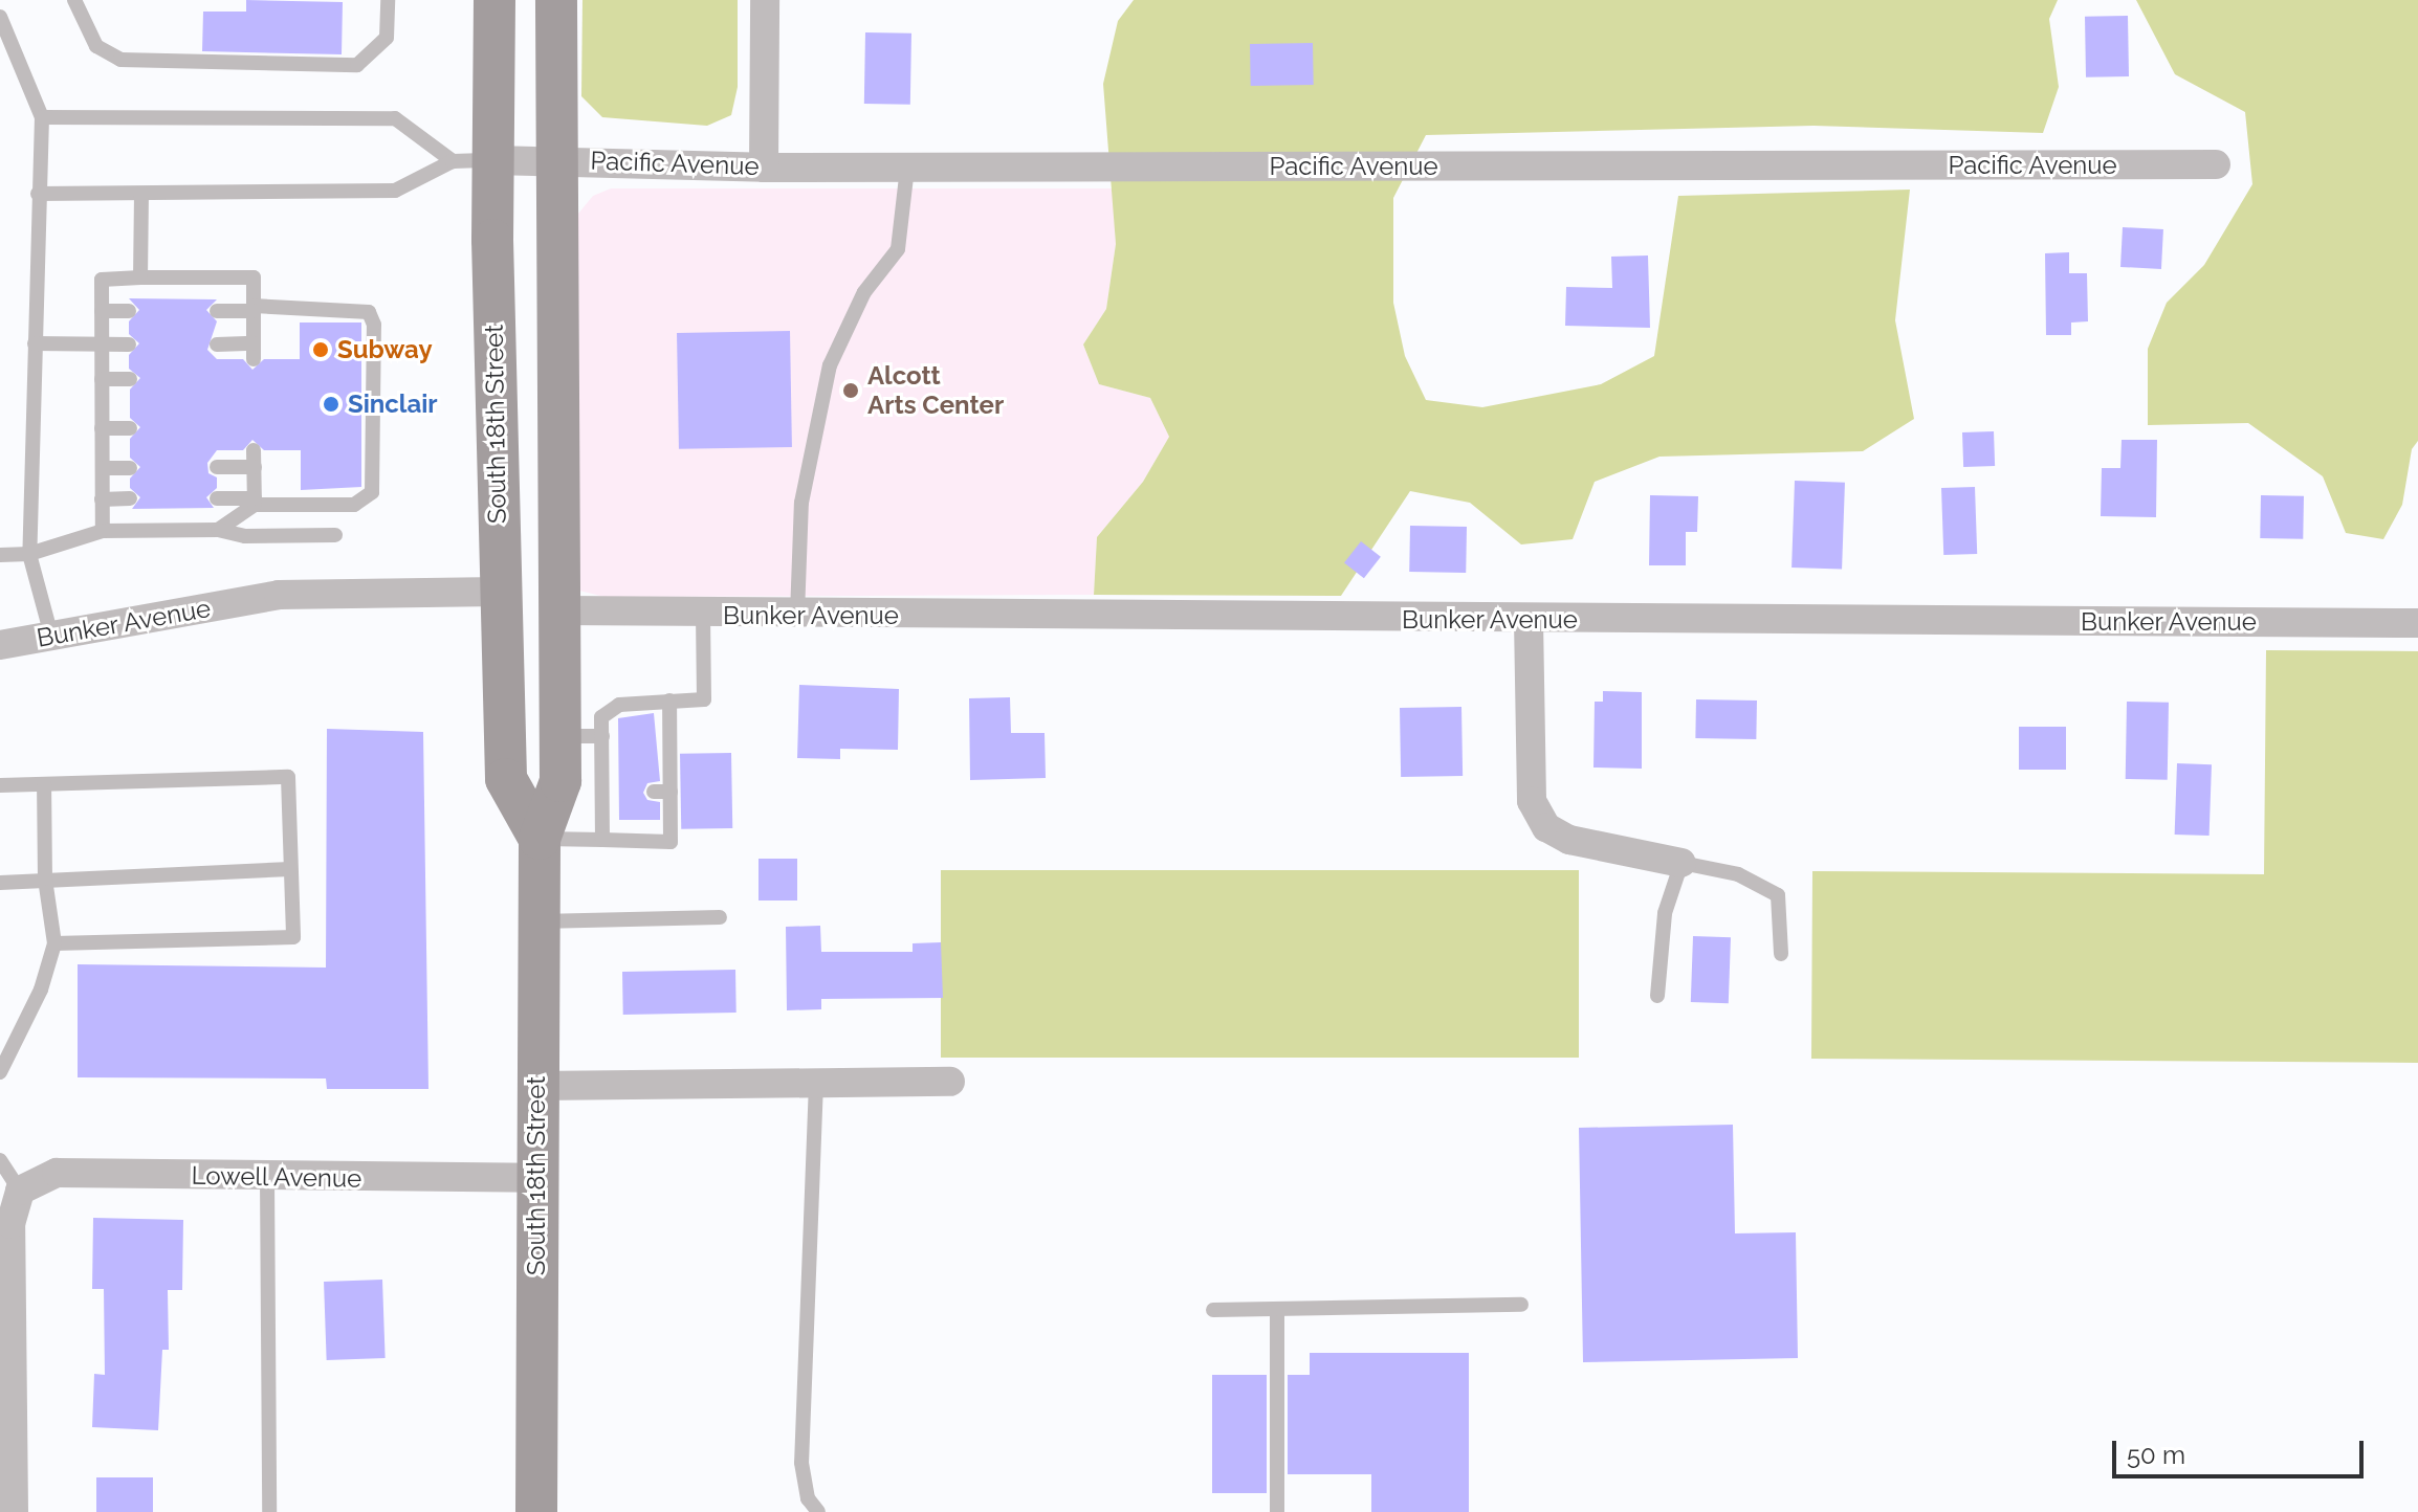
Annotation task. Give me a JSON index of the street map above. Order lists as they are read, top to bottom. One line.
{"streets":{"main road":["South 18th Street"],"street":["Pacific Avenue","Bunker Avenue","Lowell Avenue"]},"crossings":[["Pacific Avenue","South 18th Street"],["South 18th Street","Bunker Avenue"],["South 18th Street","Lowell Avenue"]],"places":["Subway","Alcott Arts Center","Sinclair"],"scale_bar":"50 m"}
